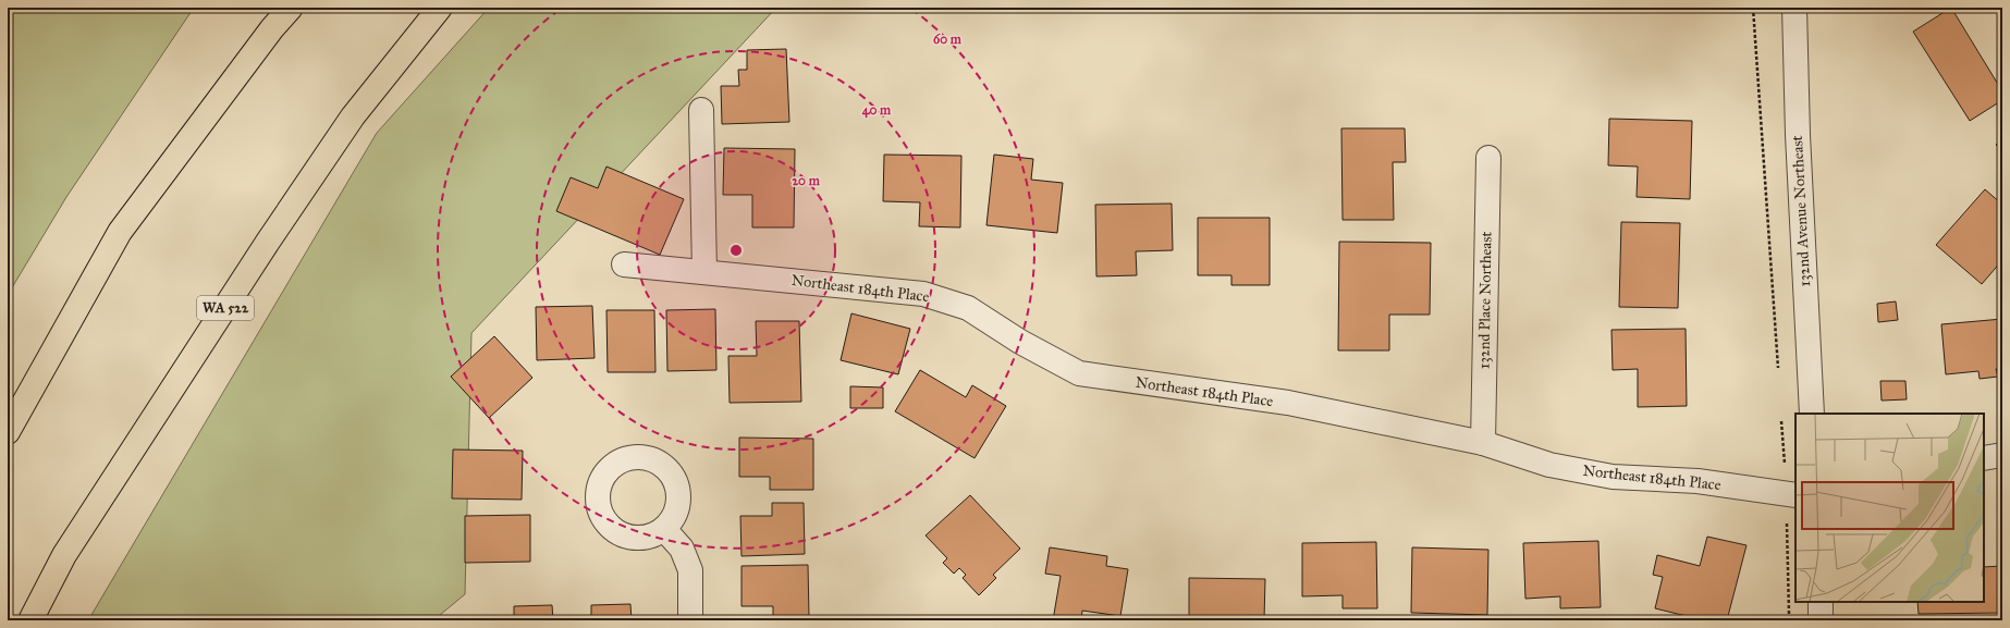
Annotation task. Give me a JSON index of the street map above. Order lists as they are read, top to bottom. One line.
{"streets":{"highway":["WA 522"],"street":["132nd Avenue Northeast","Northeast 184th Place","132nd Place Northeast"]},"crossings":[["Northeast 184th Place","132nd Place Northeast"]],"rings":["60 m","40 m","20 m"]}
